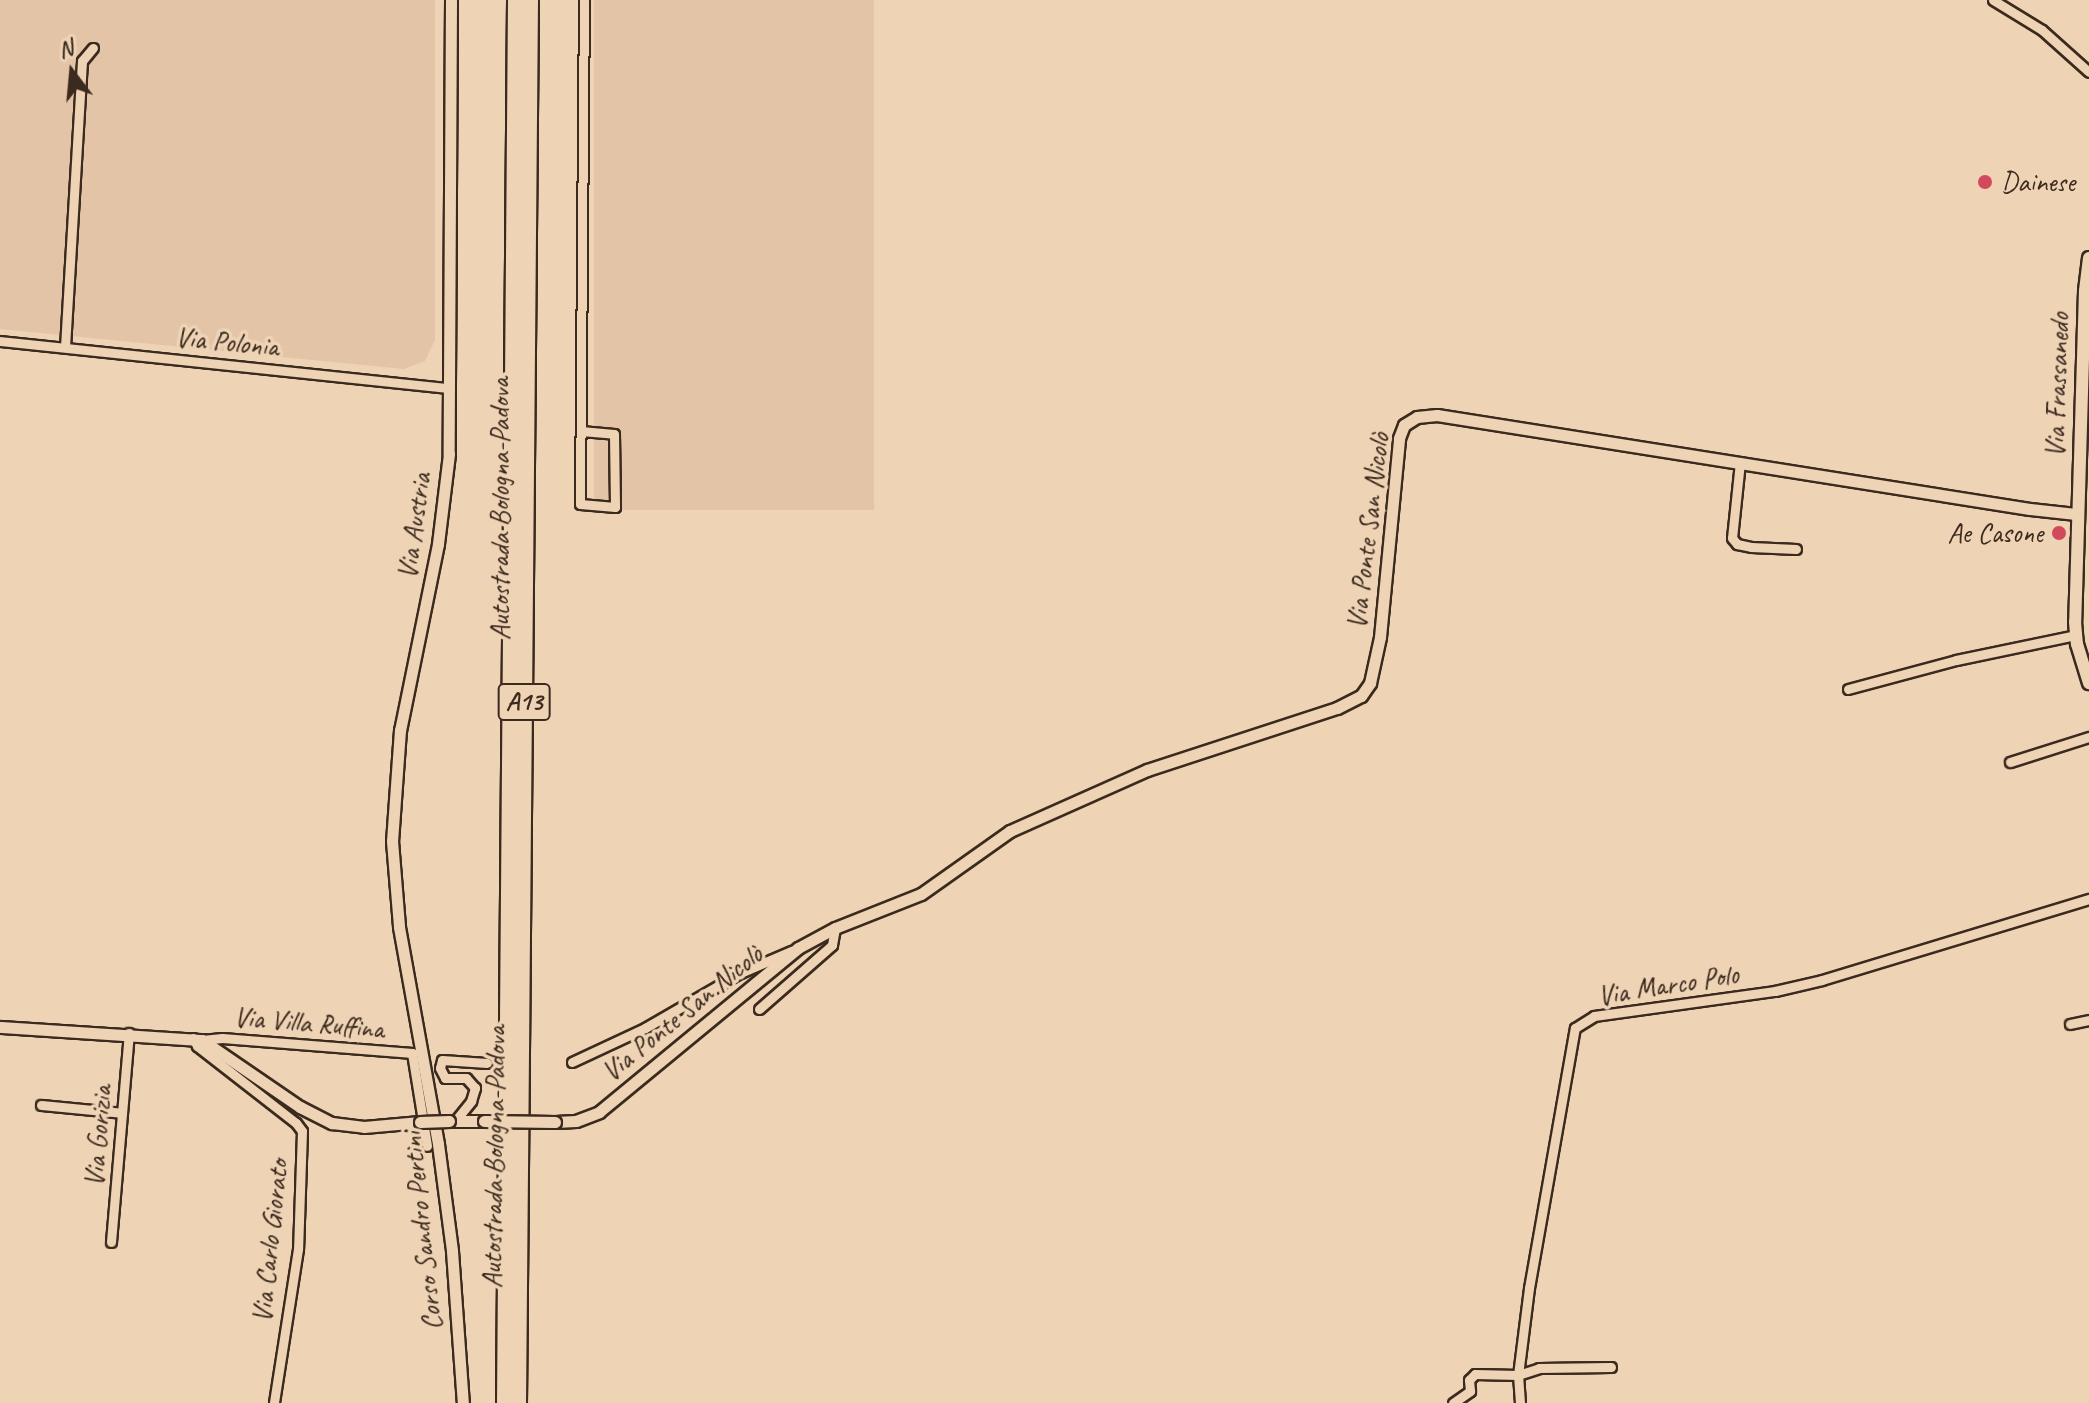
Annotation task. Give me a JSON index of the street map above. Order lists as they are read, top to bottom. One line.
{"streets":{"highway":["Autostrada Bologna-Padova","A13"],"main road":["Via Frassanedo"],"street":["Via Polonia","Via Austria","Via Ponte San Nicolò","Via Marco Polo","Via Villa Ruffina","Via Gorizia","Corso Sandro Pertini","Via Carlo Giorato"]},"crossings":[["Via Polonia","Via Austria"],["Via Frassanedo","Via Ponte San Nicolò"],["Via Austria","Via Villa Ruffina"],["Via Austria","Corso Sandro Pertini"],["Via Villa Ruffina","Corso Sandro Pertini"],["Via Villa Ruffina","Via Carlo Giorato"]],"places":["Dainese","Ae Casone"],"north":"top"}
